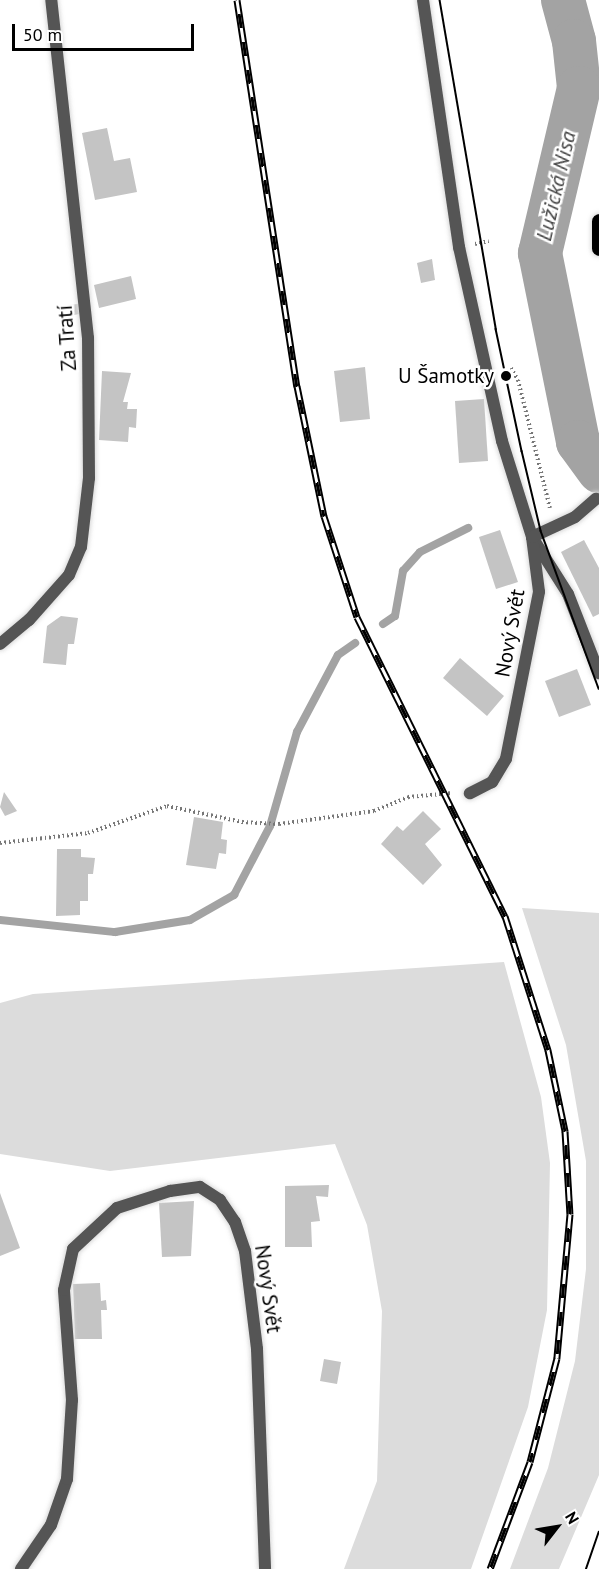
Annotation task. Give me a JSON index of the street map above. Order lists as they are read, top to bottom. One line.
{"streets":{"street":["Za Tratí","Nový Svět"]},"water":["Lužická Nisa"],"places":["U Šamotky"],"scale_bar":"50 m","north":"top right"}
